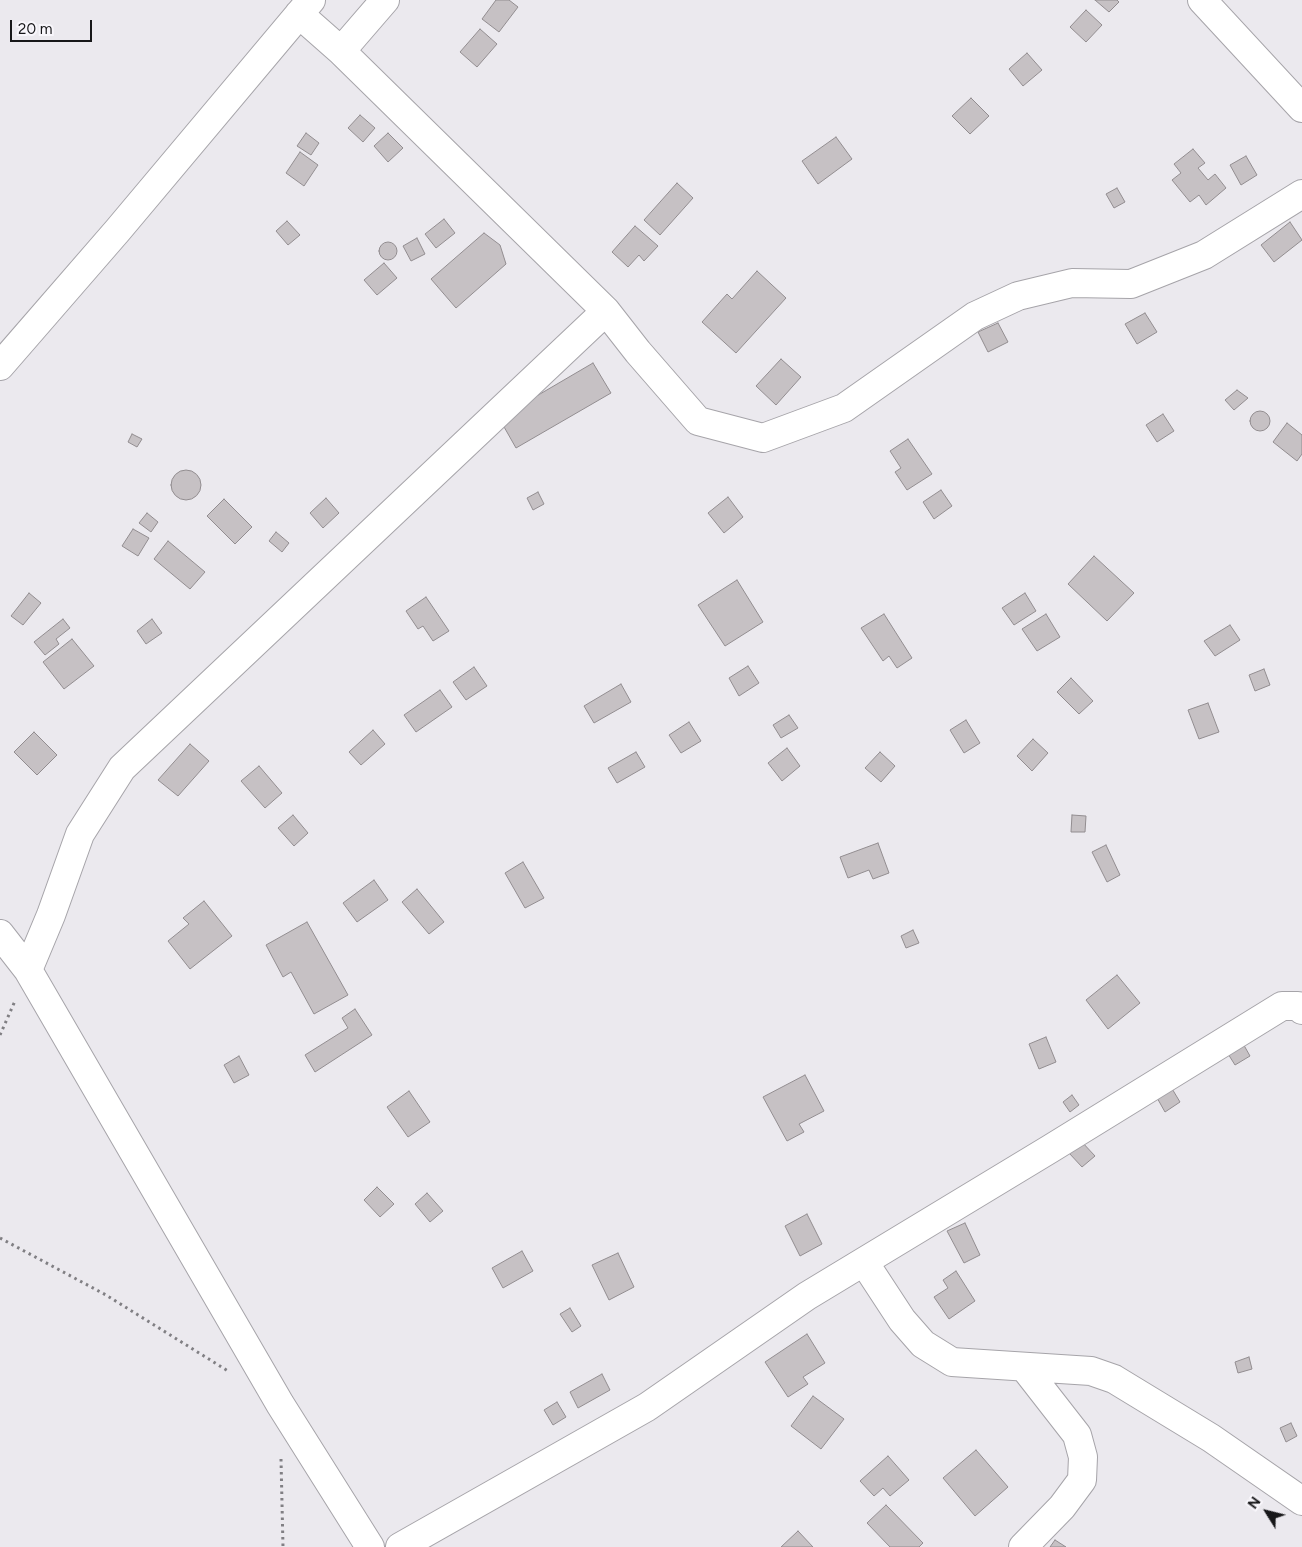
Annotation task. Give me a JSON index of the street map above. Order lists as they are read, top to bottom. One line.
{"scale_bar":"20 m","north":"top left"}
